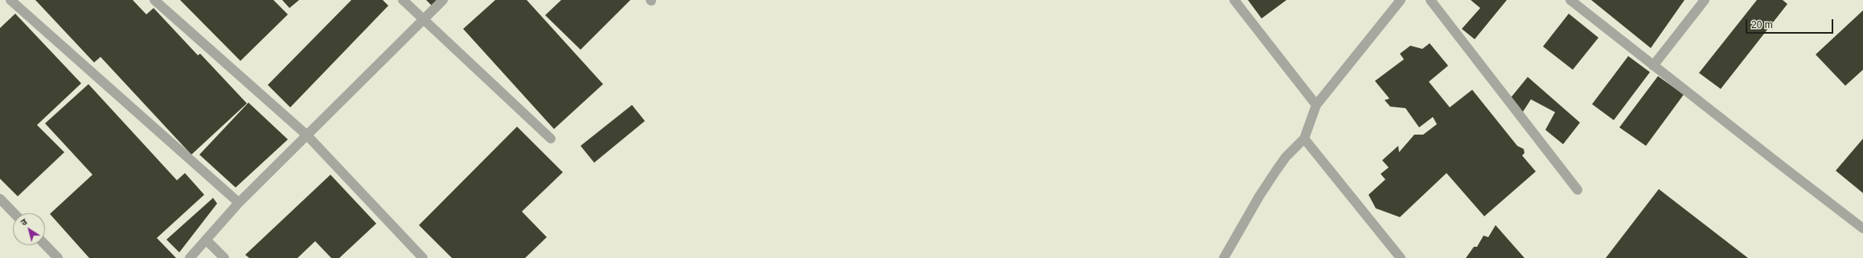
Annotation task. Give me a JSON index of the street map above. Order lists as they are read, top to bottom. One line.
{"scale_bar":"20 m","north":"top left"}
